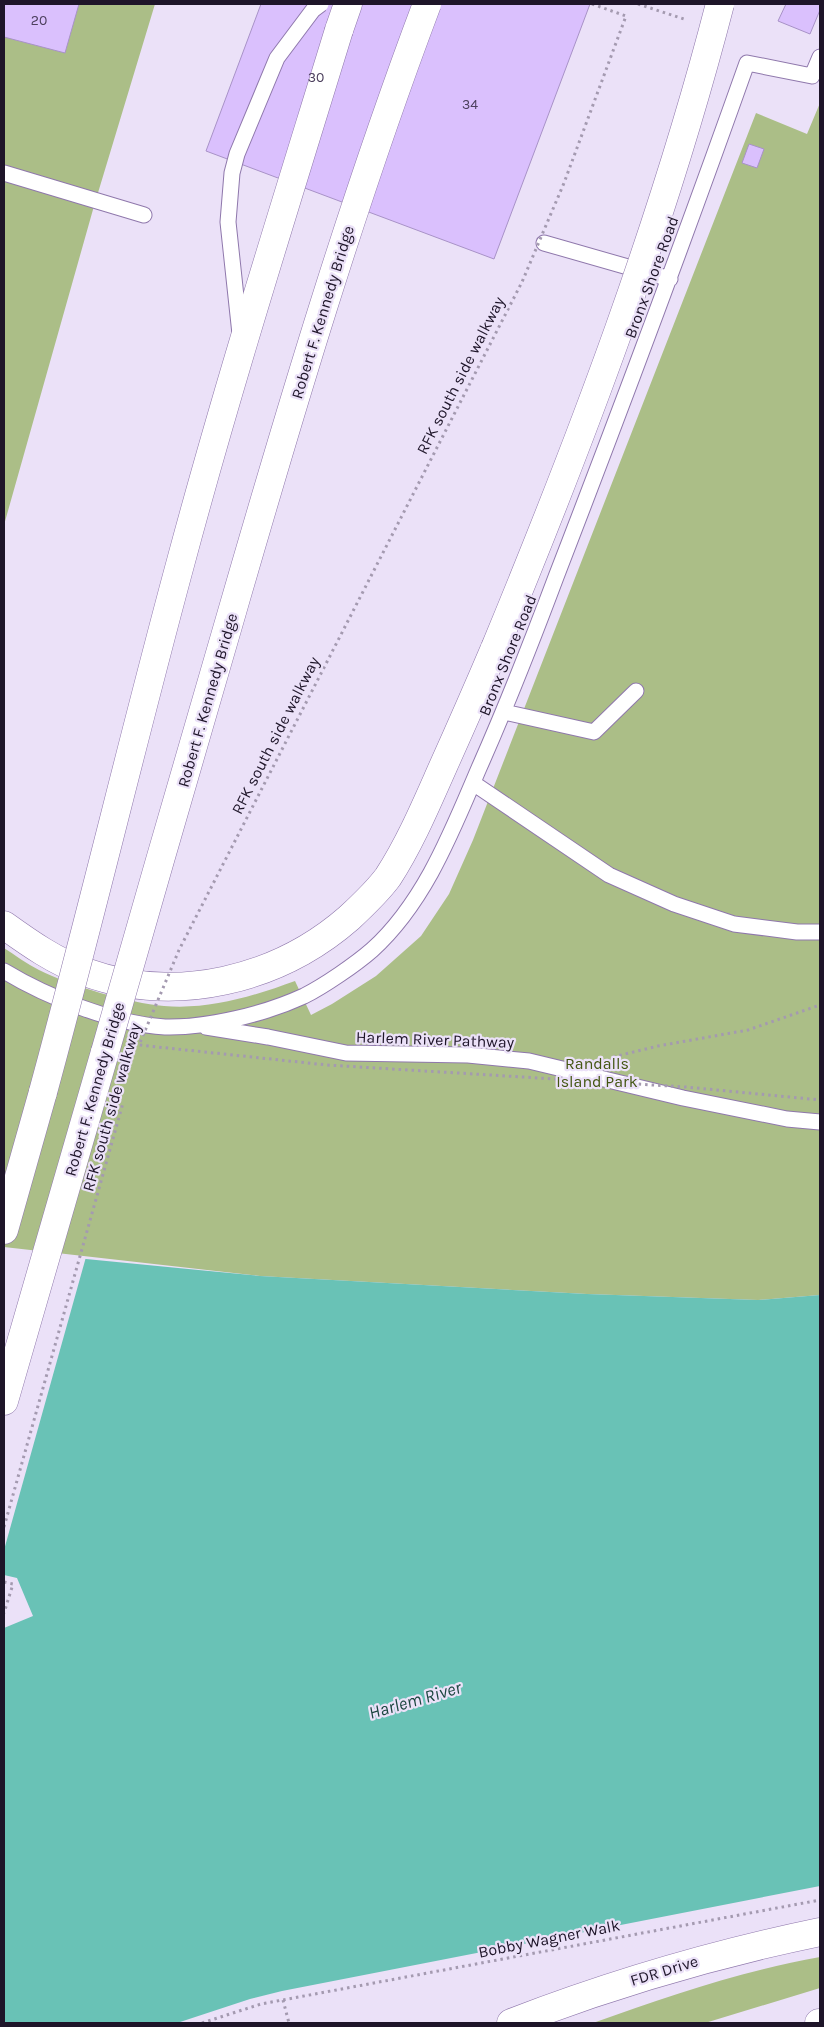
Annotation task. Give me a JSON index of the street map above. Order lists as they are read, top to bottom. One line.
{"streets":{"highway":["Robert F. Kennedy Bridge","FDR Drive"],"lane":["Bronx Shore Road","Harlem River Pathway"],"path":["RFK south side walkway","Bobby Wagner Walk"]},"crossings":[["Bronx Shore Road","Harlem River Pathway"]],"water":["Harlem River"],"parks":["Randalls Island Park"],"house_numbers":["20","30","34"]}
